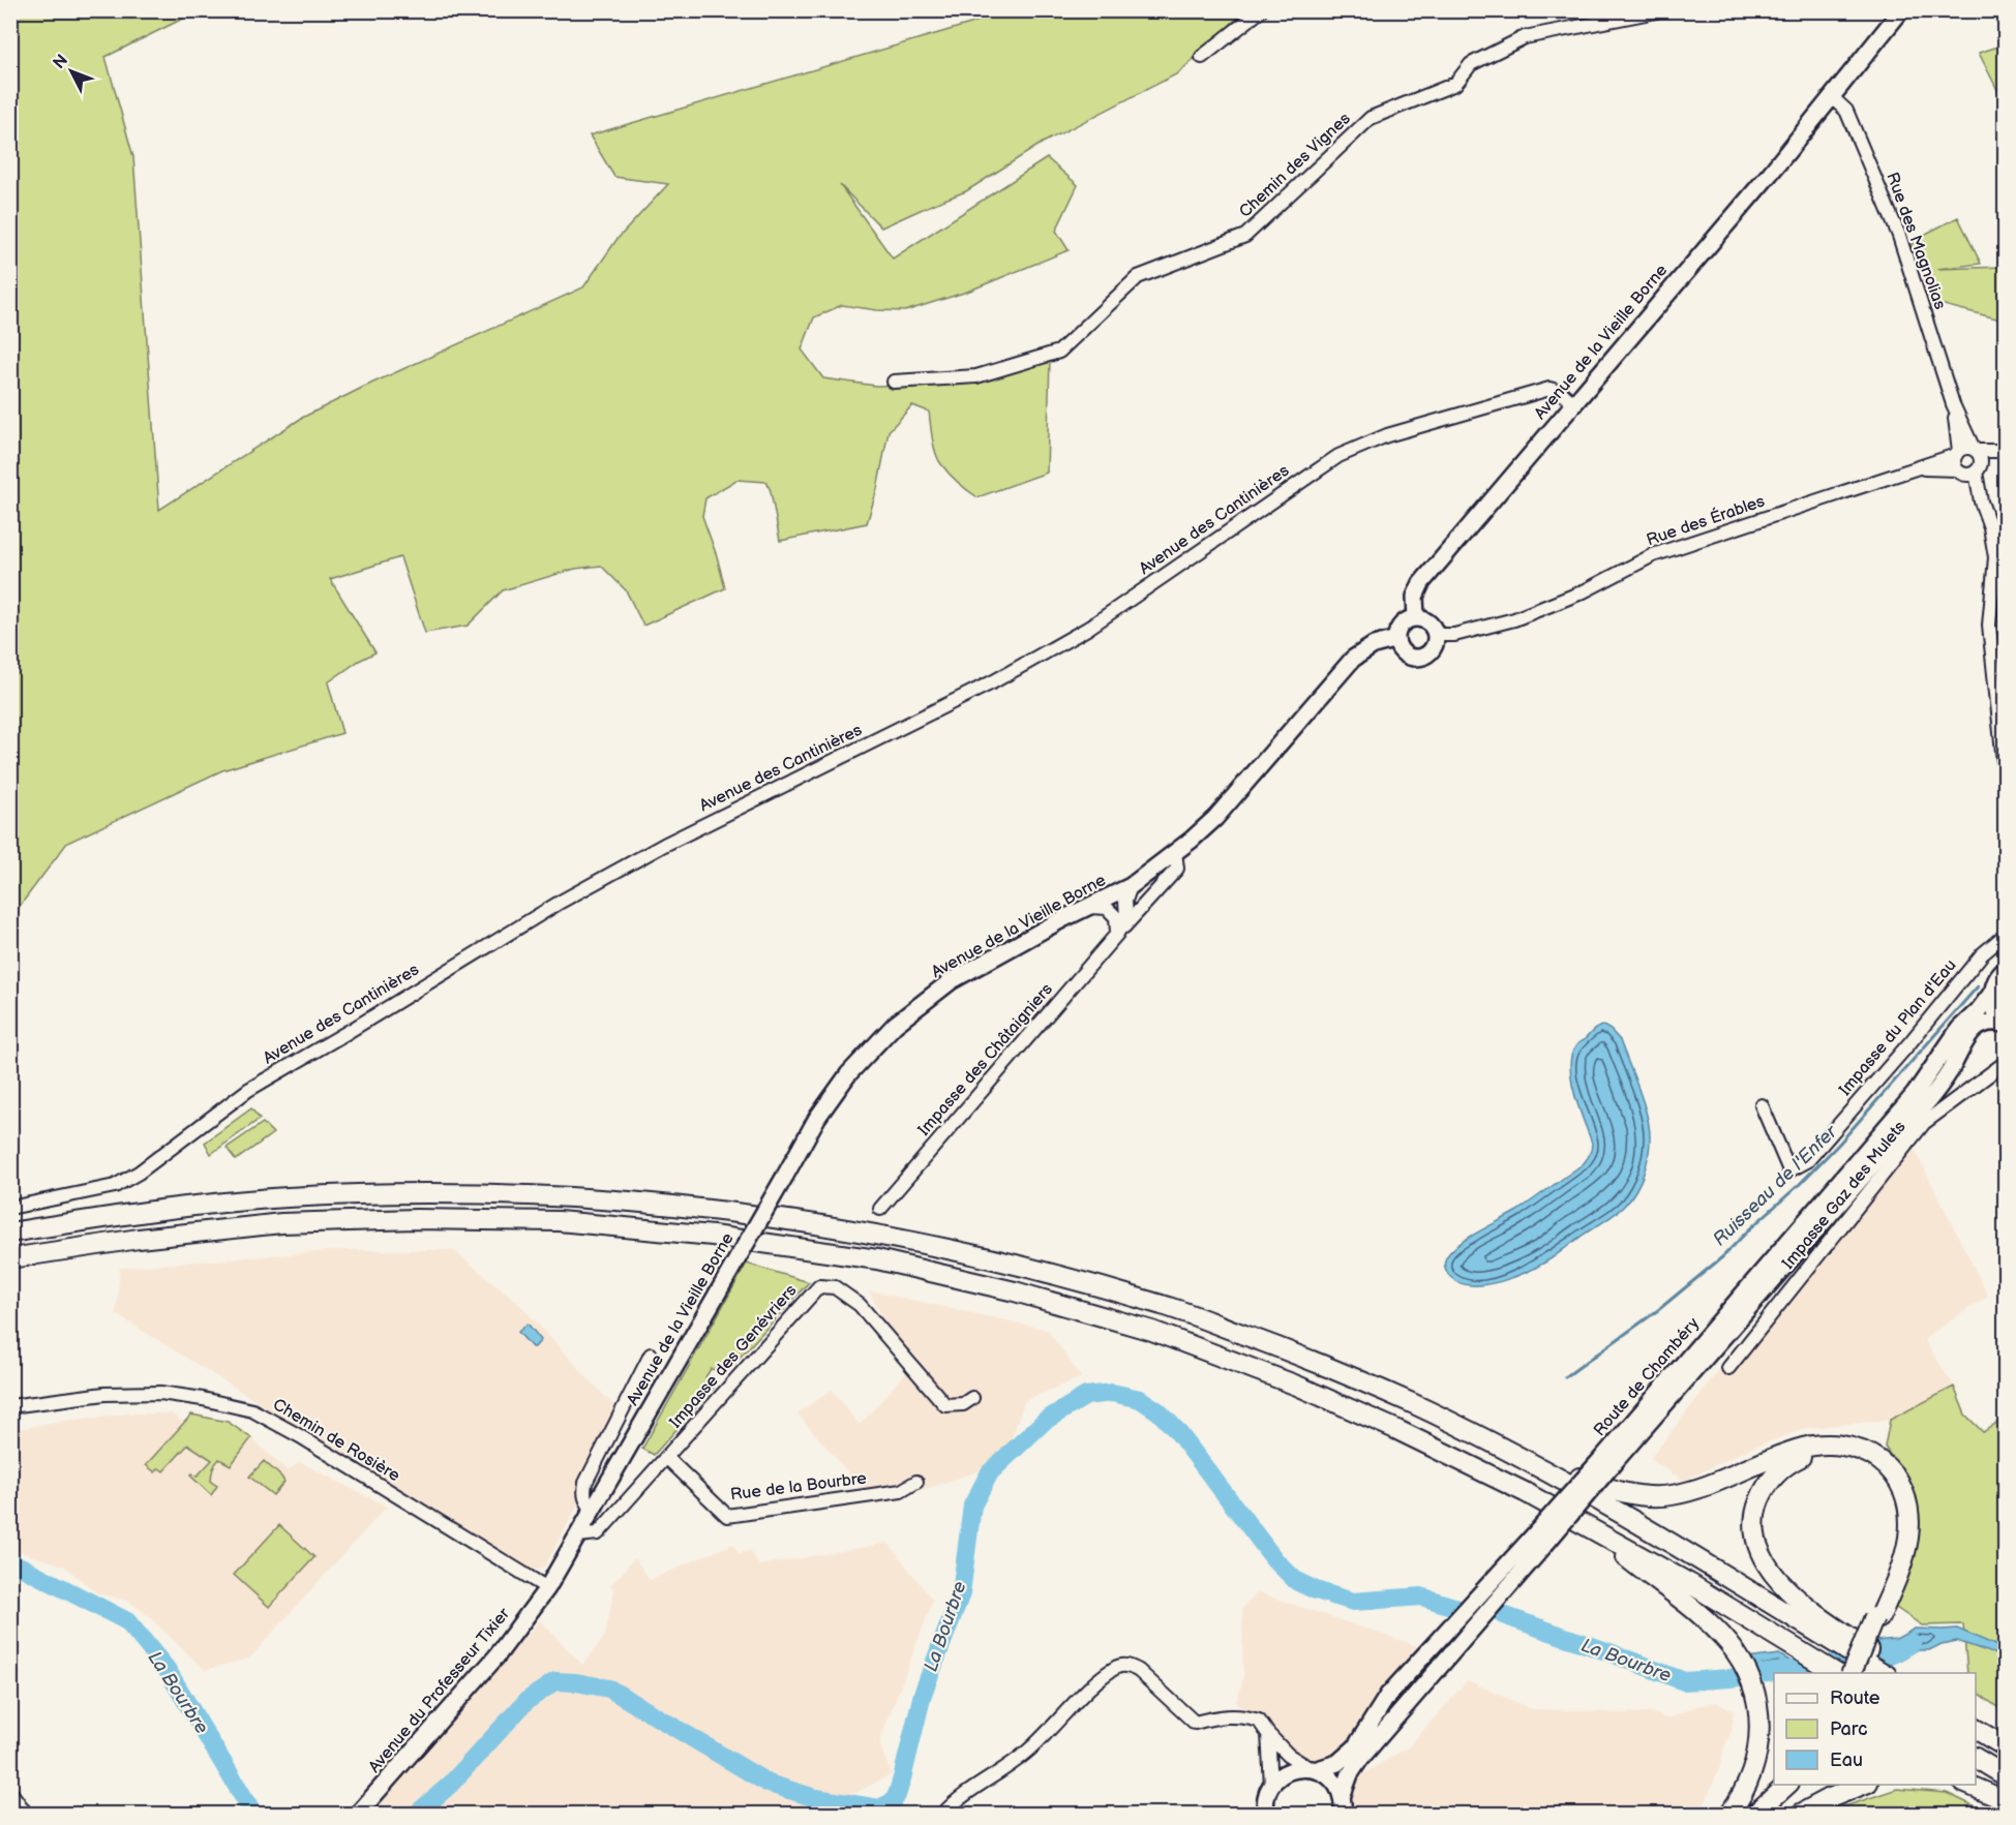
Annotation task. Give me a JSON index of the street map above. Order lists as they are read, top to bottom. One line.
{"streets":{"main road":["Avenue de la Vieille Borne","Route de Chambéry","Avenue du Professeur Tixier"],"street":["Chemin des Vignes","Rue des Magnolias","Avenue des Cantinières","Rue des Érables","Impasse du Plan d'Eau","Impasse des Châtaigniers","Impasse Gaz des Mulets","Impasse des Genévriers","Chemin de Rosière","Rue de la Bourbre"]},"crossings":[["Rue des Magnolias","Avenue de la Vieille Borne"],["Rue des Magnolias","Rue des Érables"],["Avenue de la Vieille Borne","Avenue des Cantinières"],["Avenue de la Vieille Borne","Rue des Érables"],["Avenue de la Vieille Borne","Impasse des Châtaigniers"],["Avenue de la Vieille Borne","Impasse des Genévriers"],["Avenue de la Vieille Borne","Chemin de Rosière"],["Avenue de la Vieille Borne","Avenue du Professeur Tixier"],["Impasse des Genévriers","Rue de la Bourbre"],["Chemin de Rosière","Avenue du Professeur Tixier"]],"water":["Ruisseau de l'Enfer","La Bourbre"],"legend":["Route","Parc","Eau"],"north":"top left"}
